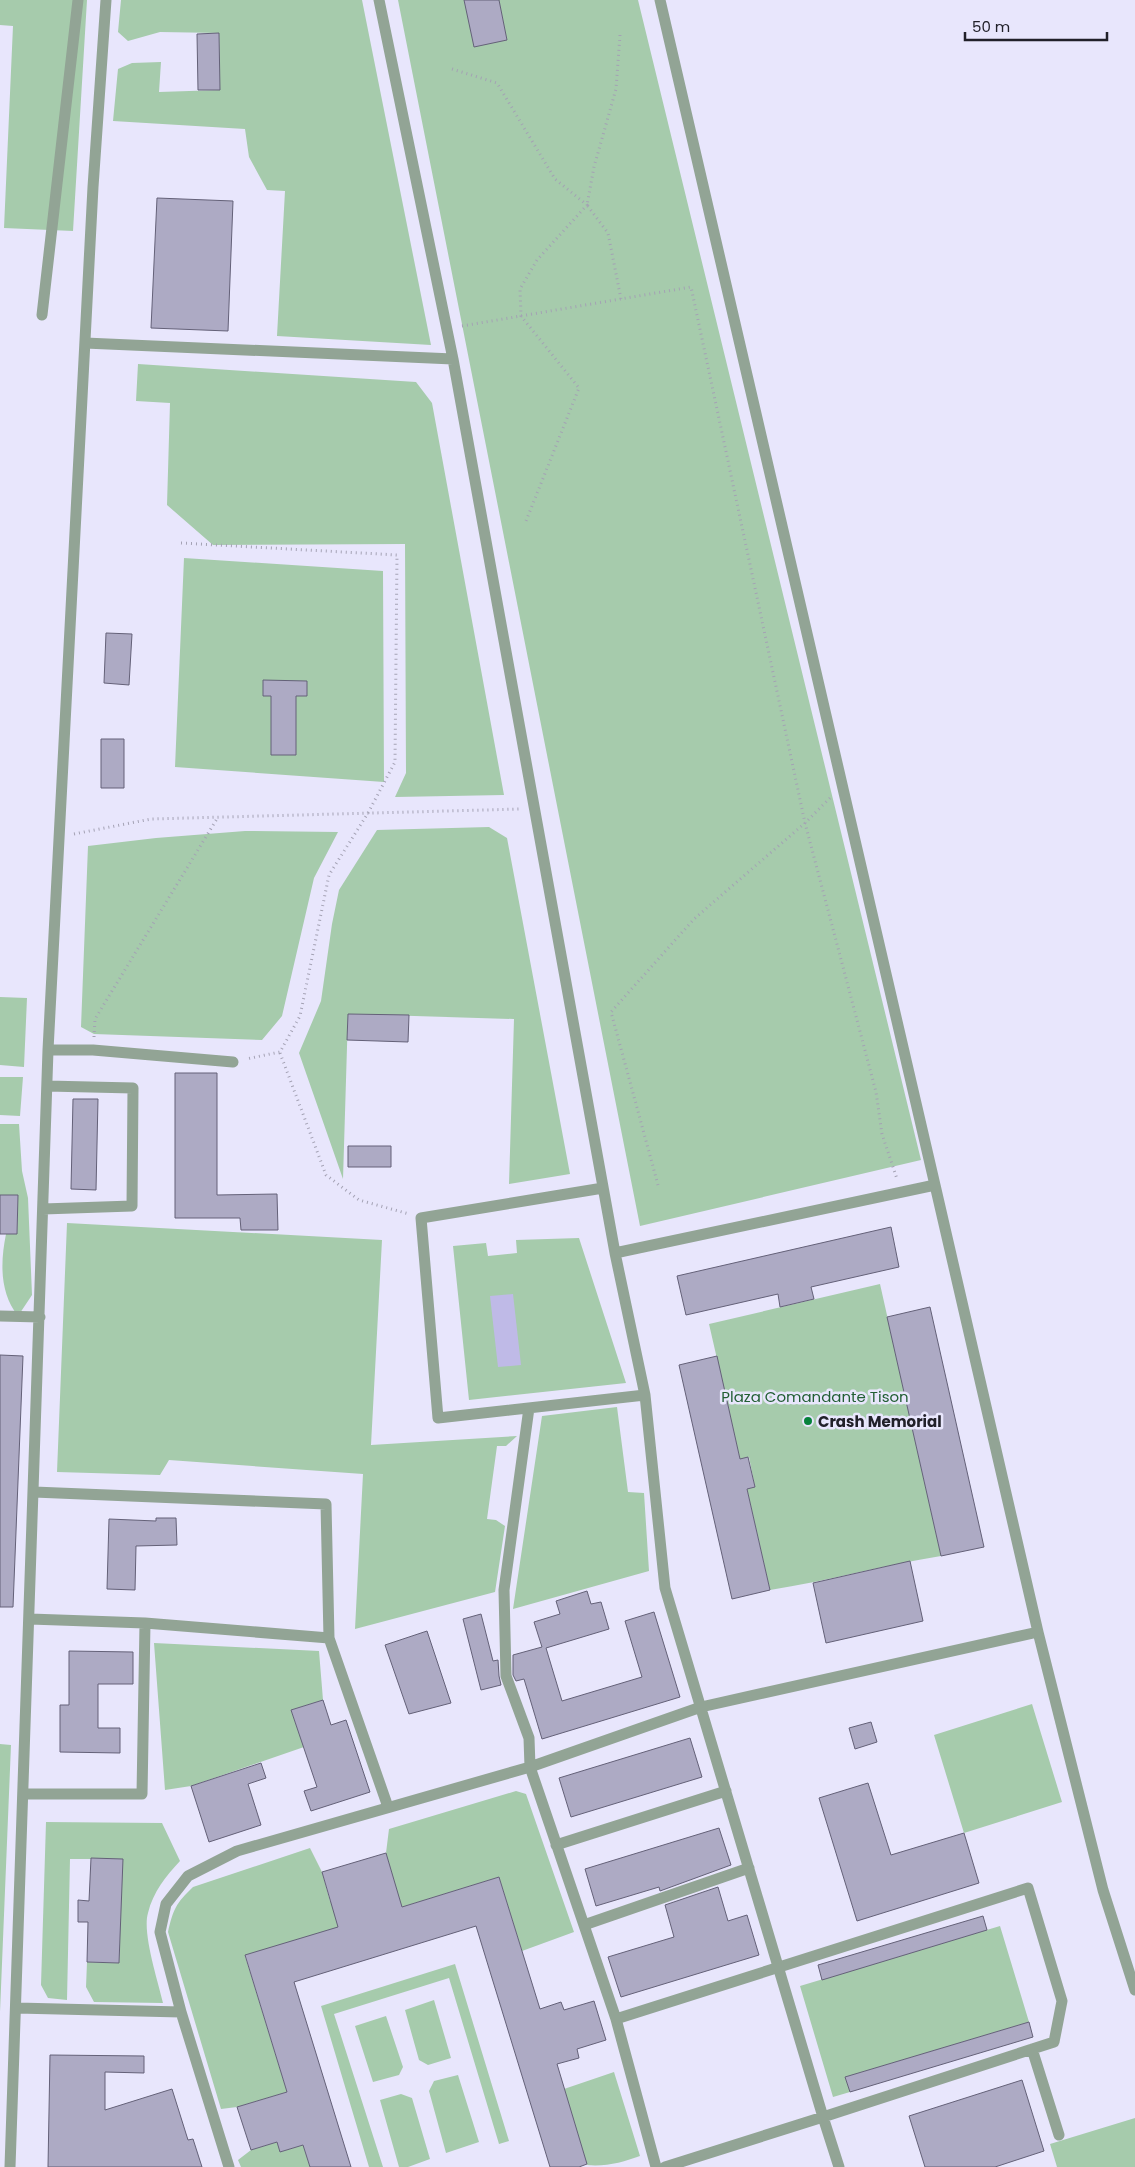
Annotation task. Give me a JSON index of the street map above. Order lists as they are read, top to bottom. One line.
{"parks":["Plaza Comandante Tison"],"places":["Crash Memorial"],"scale_bar":"50 m"}
